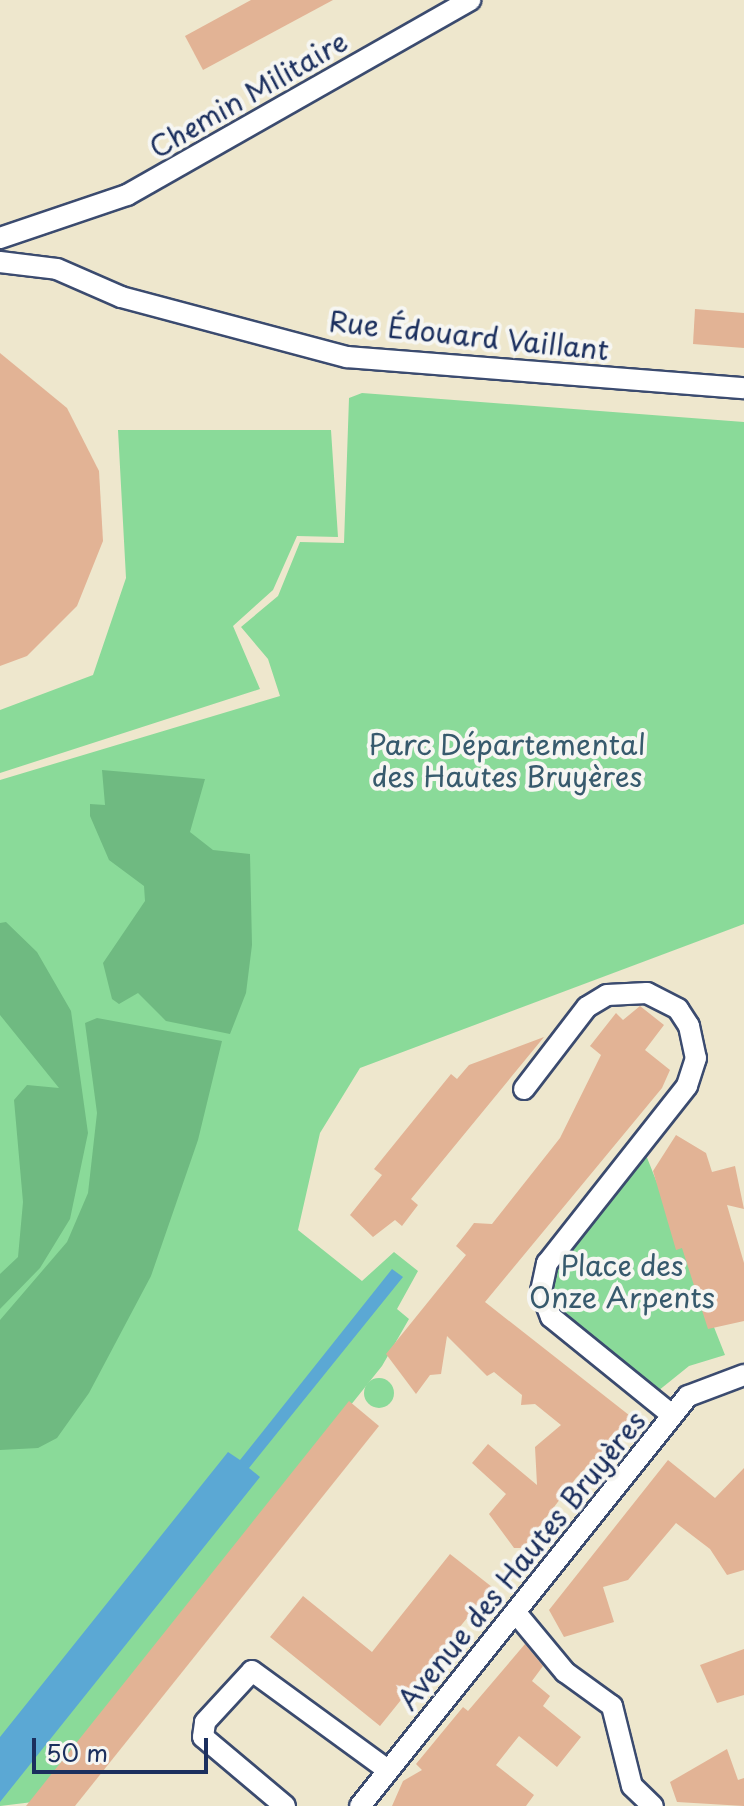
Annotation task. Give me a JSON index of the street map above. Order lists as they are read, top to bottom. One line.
{"streets":{"street":["Chemin Militaire","Rue Édouard Vaillant","Avenue des Hautes Bruyères"]},"parks":["Parc Départemental des Hautes Bruyères","Place des Onze Arpents"],"scale_bar":"50 m"}
